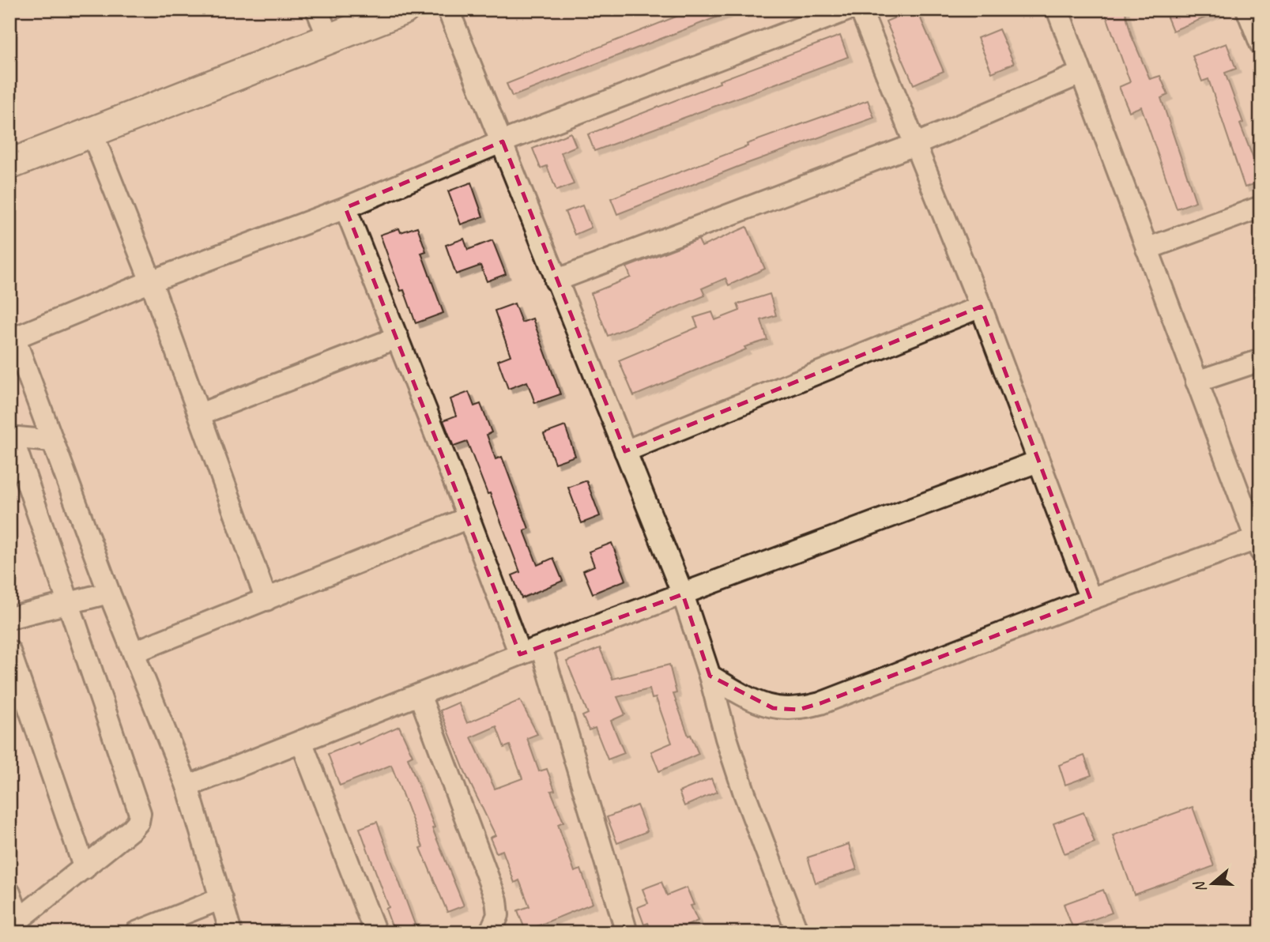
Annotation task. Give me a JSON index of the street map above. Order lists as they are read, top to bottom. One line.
{"north":"left"}
